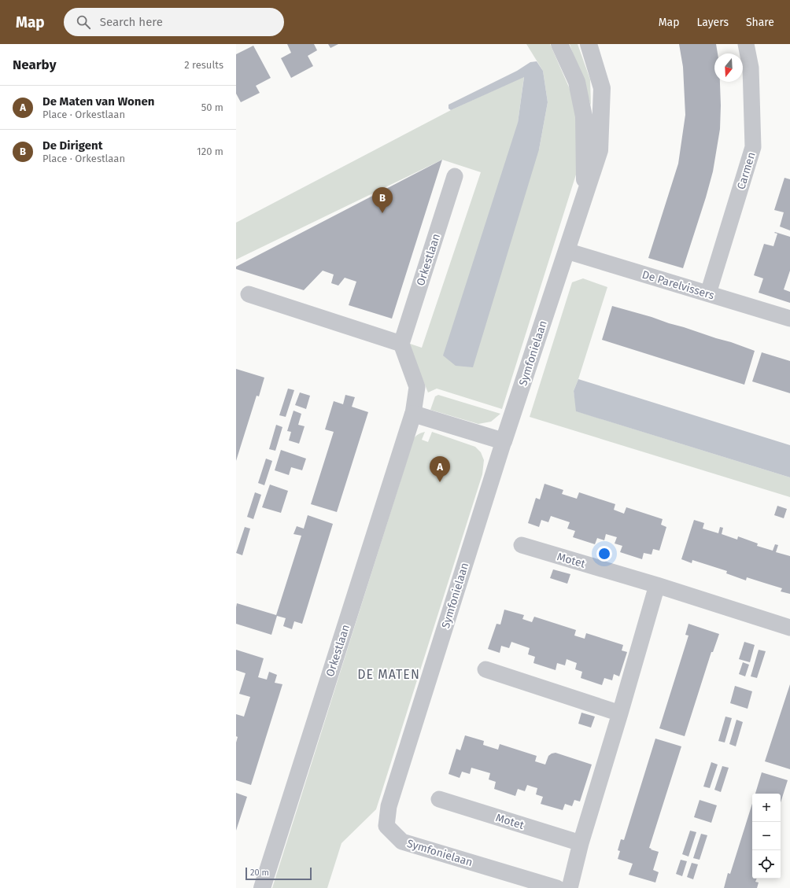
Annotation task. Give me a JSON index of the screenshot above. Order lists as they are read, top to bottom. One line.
{"streets":{"street":["Carmen","Orkestlaan","De Parelvissers","Symfonielaan","Motet"]},"crossings":[["Carmen","De Parelvissers"],["De Parelvissers","Symfonielaan"]],"districts":["DE MATEN"],"scale_bar":"20 m","north":"bottom","page":{"header":"Map","search":"Search here","nav":["Map","Layers","Share"],"heading":["Nearby","2 results"],"list":[{"mark":"A","name":"De Maten van Wonen","note":"Place · Orkestlaan","value":"50 m"},{"mark":"B","name":"De Dirigent","note":"Place · Orkestlaan","value":"120 m"}],"pins":["B","A"],"map_buttons":["+","−"],"scale":"20 m"}}
